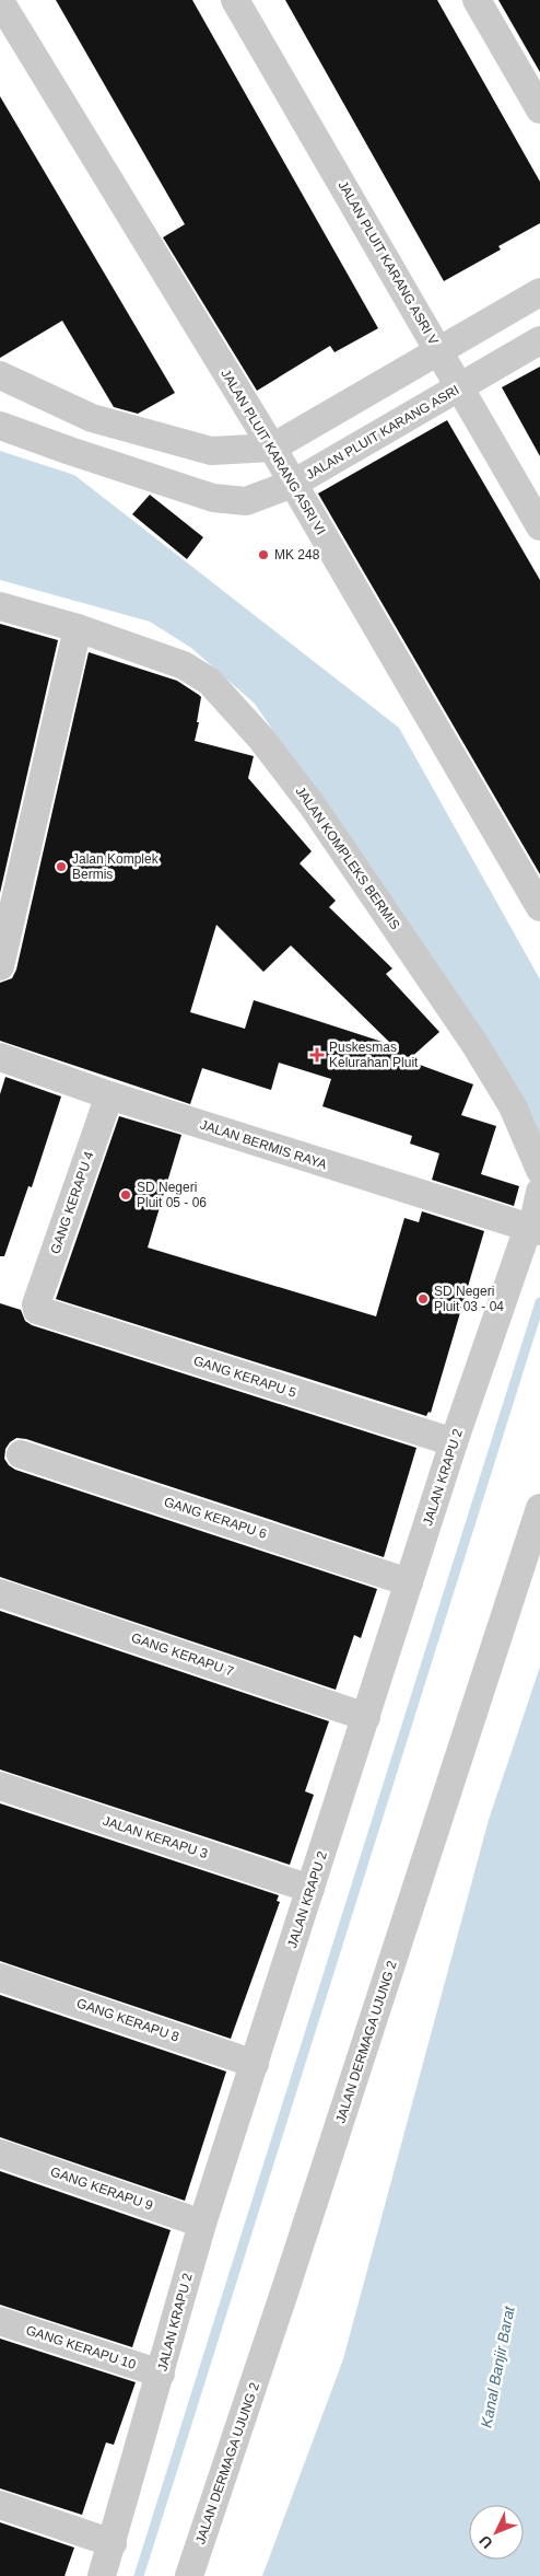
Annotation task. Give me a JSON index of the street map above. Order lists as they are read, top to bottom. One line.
{"streets":{"street":["JALAN PLUIT KARANG ASRI V","JALAN PLUIT KARANG ASRI","JALAN PLUIT KARANG ASRI VI","JALAN KOMPLEKS BERMIS","JALAN BERMIS RAYA","GANG KERAPU 4","GANG KERAPU 5","JALAN KRAPU 2","GANG KERAPU 6","GANG KERAPU 7","JALAN KERAPU 3","GANG KERAPU 8","JALAN DERMAGA UJUNG 2","GANG KERAPU 9","GANG KERAPU 10"]},"crossings":[["JALAN PLUIT KARANG ASRI V","JALAN PLUIT KARANG ASRI"],["JALAN PLUIT KARANG ASRI","JALAN PLUIT KARANG ASRI VI"],["JALAN BERMIS RAYA","GANG KERAPU 4"],["JALAN BERMIS RAYA","JALAN KRAPU 2"],["GANG KERAPU 4","GANG KERAPU 5"],["GANG KERAPU 5","JALAN KRAPU 2"],["JALAN KRAPU 2","GANG KERAPU 6"],["JALAN KRAPU 2","GANG KERAPU 7"],["JALAN KRAPU 2","JALAN KERAPU 3"],["JALAN KRAPU 2","GANG KERAPU 8"],["JALAN KRAPU 2","GANG KERAPU 9"],["JALAN KRAPU 2","GANG KERAPU 10"]],"water":["Kanal Banjir Barat"],"places":{"other":["MK 248","Jalan Komplek Bermis","SD Negeri Pluit 05 - 06","SD Negeri Pluit 03 - 04"],"health":["Puskesmas Kelurahan Pluit"]},"north":"bottom left"}
